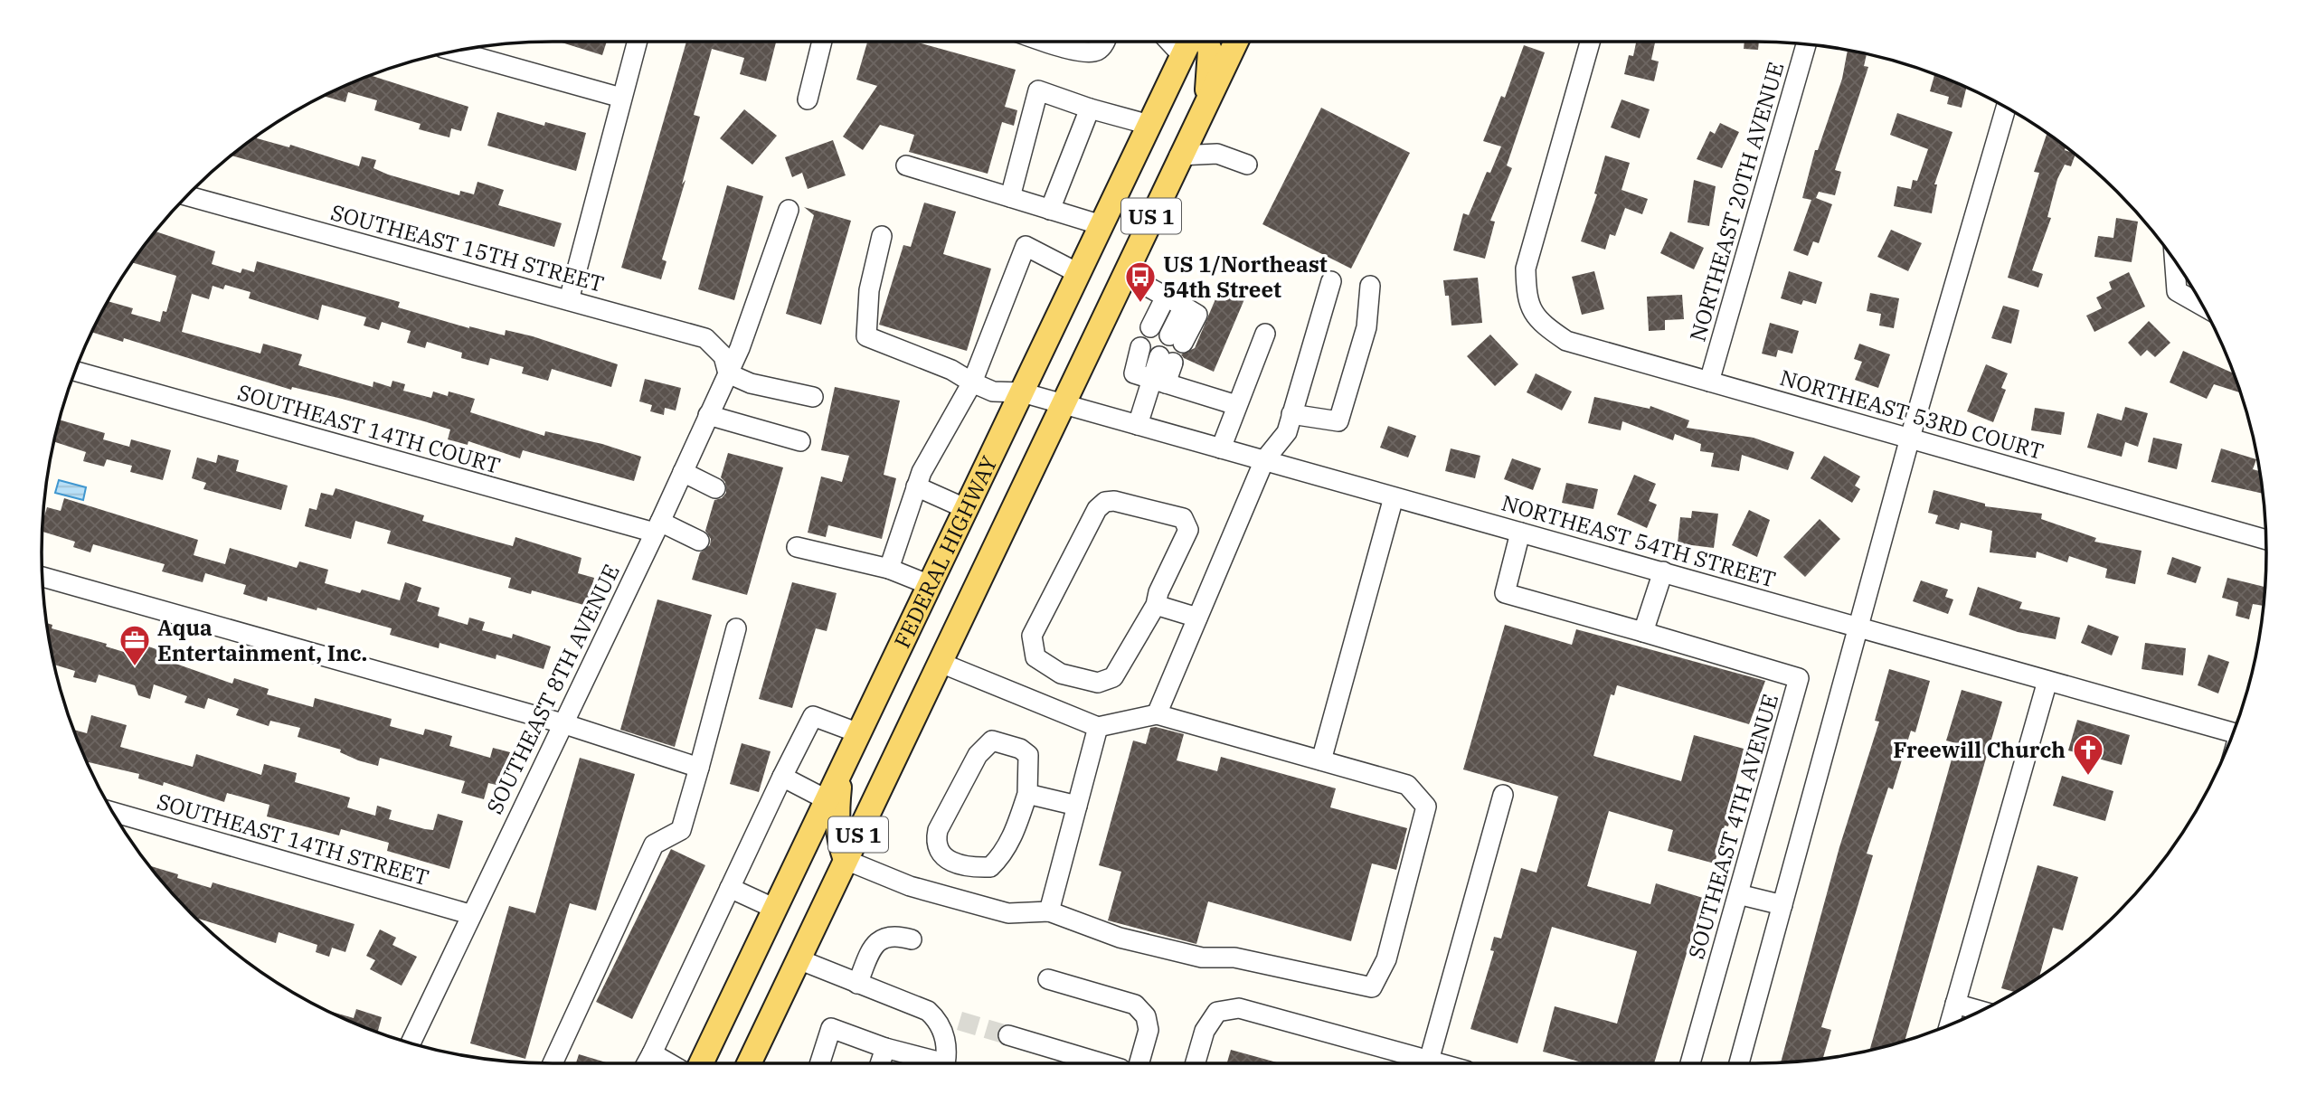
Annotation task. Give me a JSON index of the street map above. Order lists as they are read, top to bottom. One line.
{"streets":{"main road":["US 1","FEDERAL HIGHWAY"],"street":["NORTHEAST 20TH AVENUE","SOUTHEAST 15TH STREET","NORTHEAST 53RD COURT","SOUTHEAST 14TH COURT","NORTHEAST 54TH STREET","SOUTHEAST 8TH AVENUE","SOUTHEAST 4TH AVENUE","SOUTHEAST 14TH STREET"]},"crossings":[["NORTHEAST 20TH AVENUE","NORTHEAST 53RD COURT"],["SOUTHEAST 15TH STREET","SOUTHEAST 8TH AVENUE"],["SOUTHEAST 14TH COURT","SOUTHEAST 8TH AVENUE"],["NORTHEAST 54TH STREET","FEDERAL HIGHWAY"],["SOUTHEAST 8TH AVENUE","SOUTHEAST 14TH STREET"]],"places":{"bus stop":["US 1/Northeast 54th Street"],"office":["Aqua Entertainment, Inc."],"church":["Freewill Church"]}}
